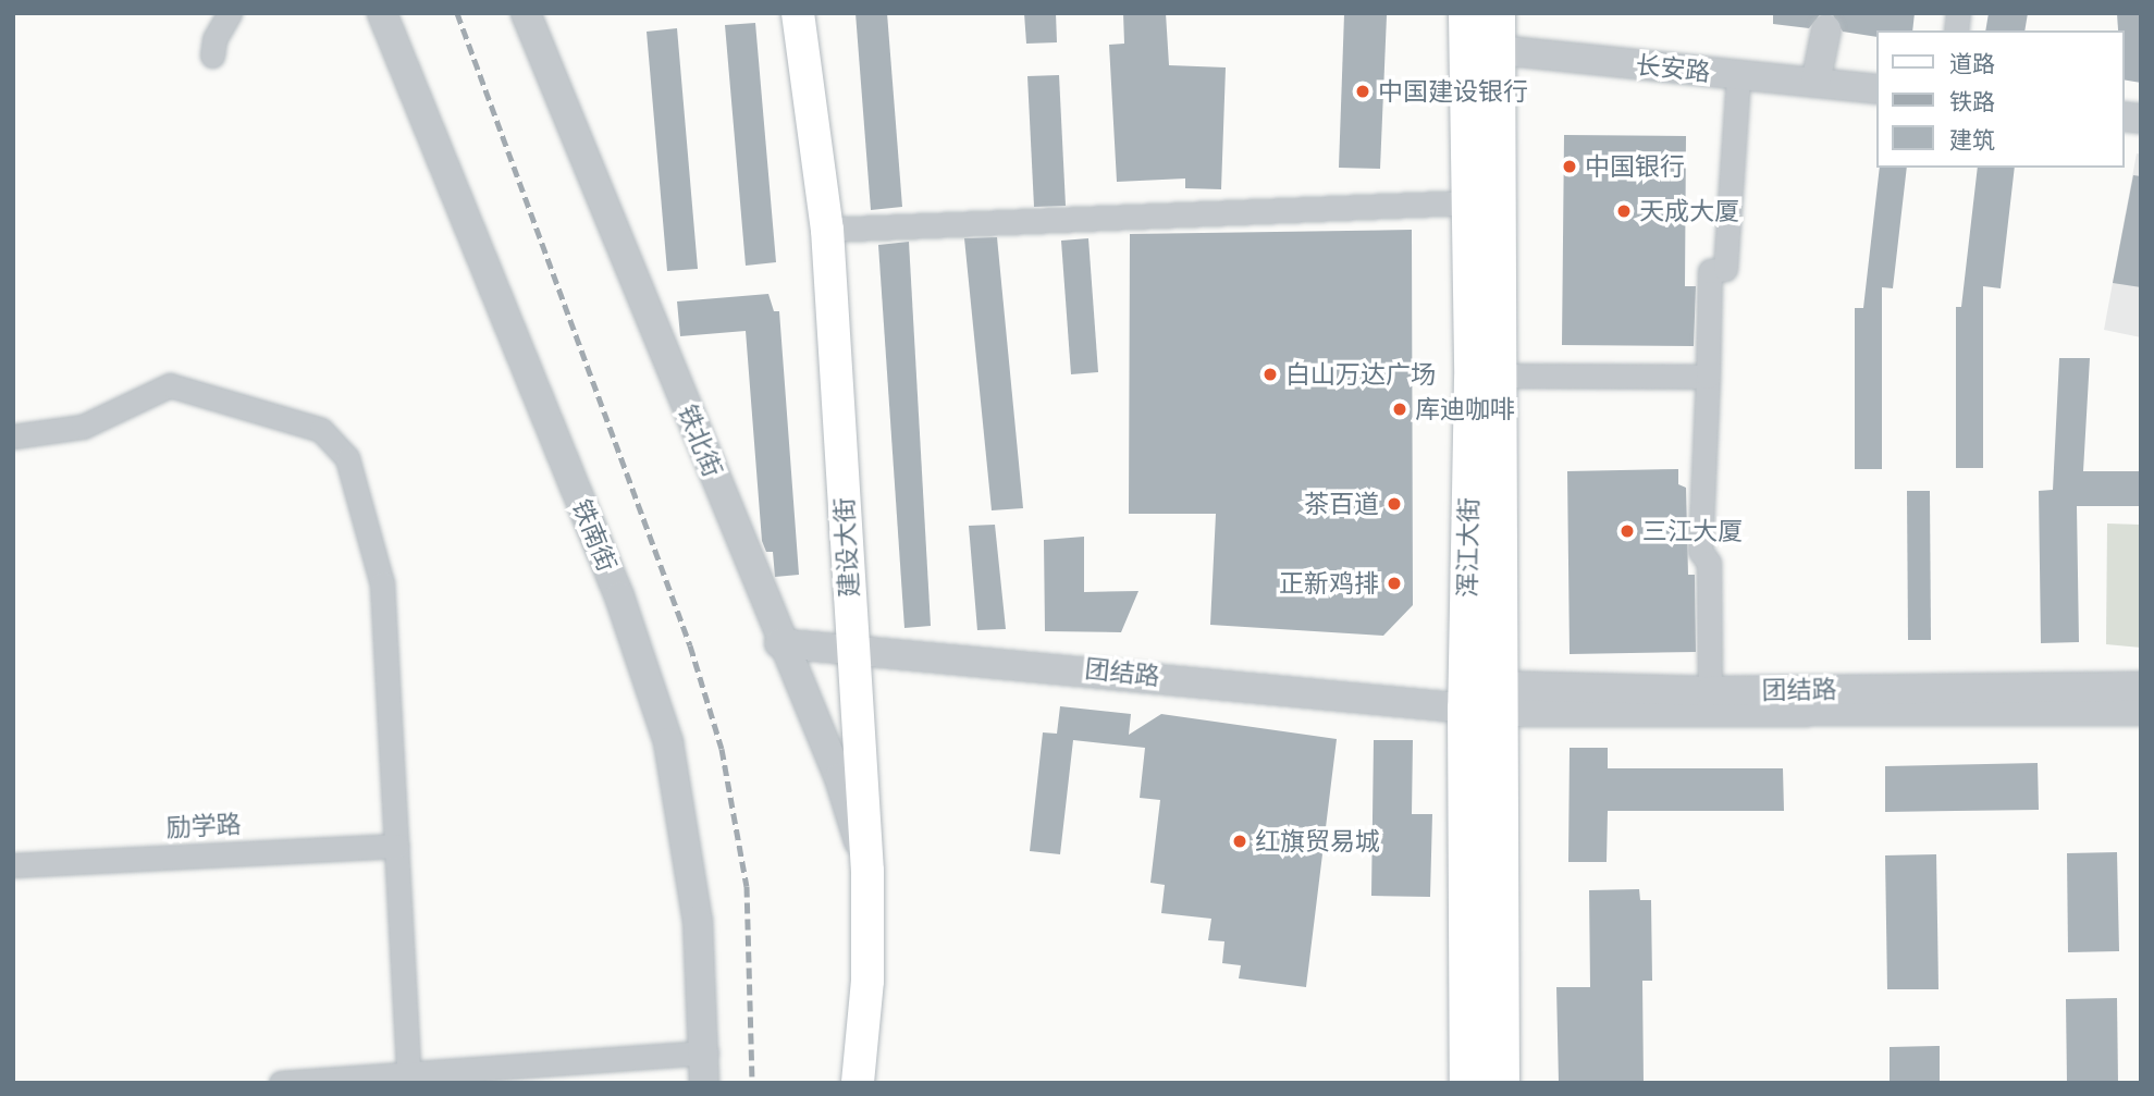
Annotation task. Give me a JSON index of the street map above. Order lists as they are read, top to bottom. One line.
{"streets":{"main road":["建设大街","浑江大街"],"street":["长安路","铁北街","铁南街","团结路","励学路"]},"crossings":[["长安路","浑江大街"],["铁北街","建设大街"],["铁北街","团结路"],["建设大街","团结路"],["浑江大街","团结路"]],"places":["中国建设银行","中国银行","天成大厦","白山万达广场","库迪咖啡","茶百道","三江大厦","正新鸡排","红旗贸易城"],"legend":["道路","铁路","建筑"]}
